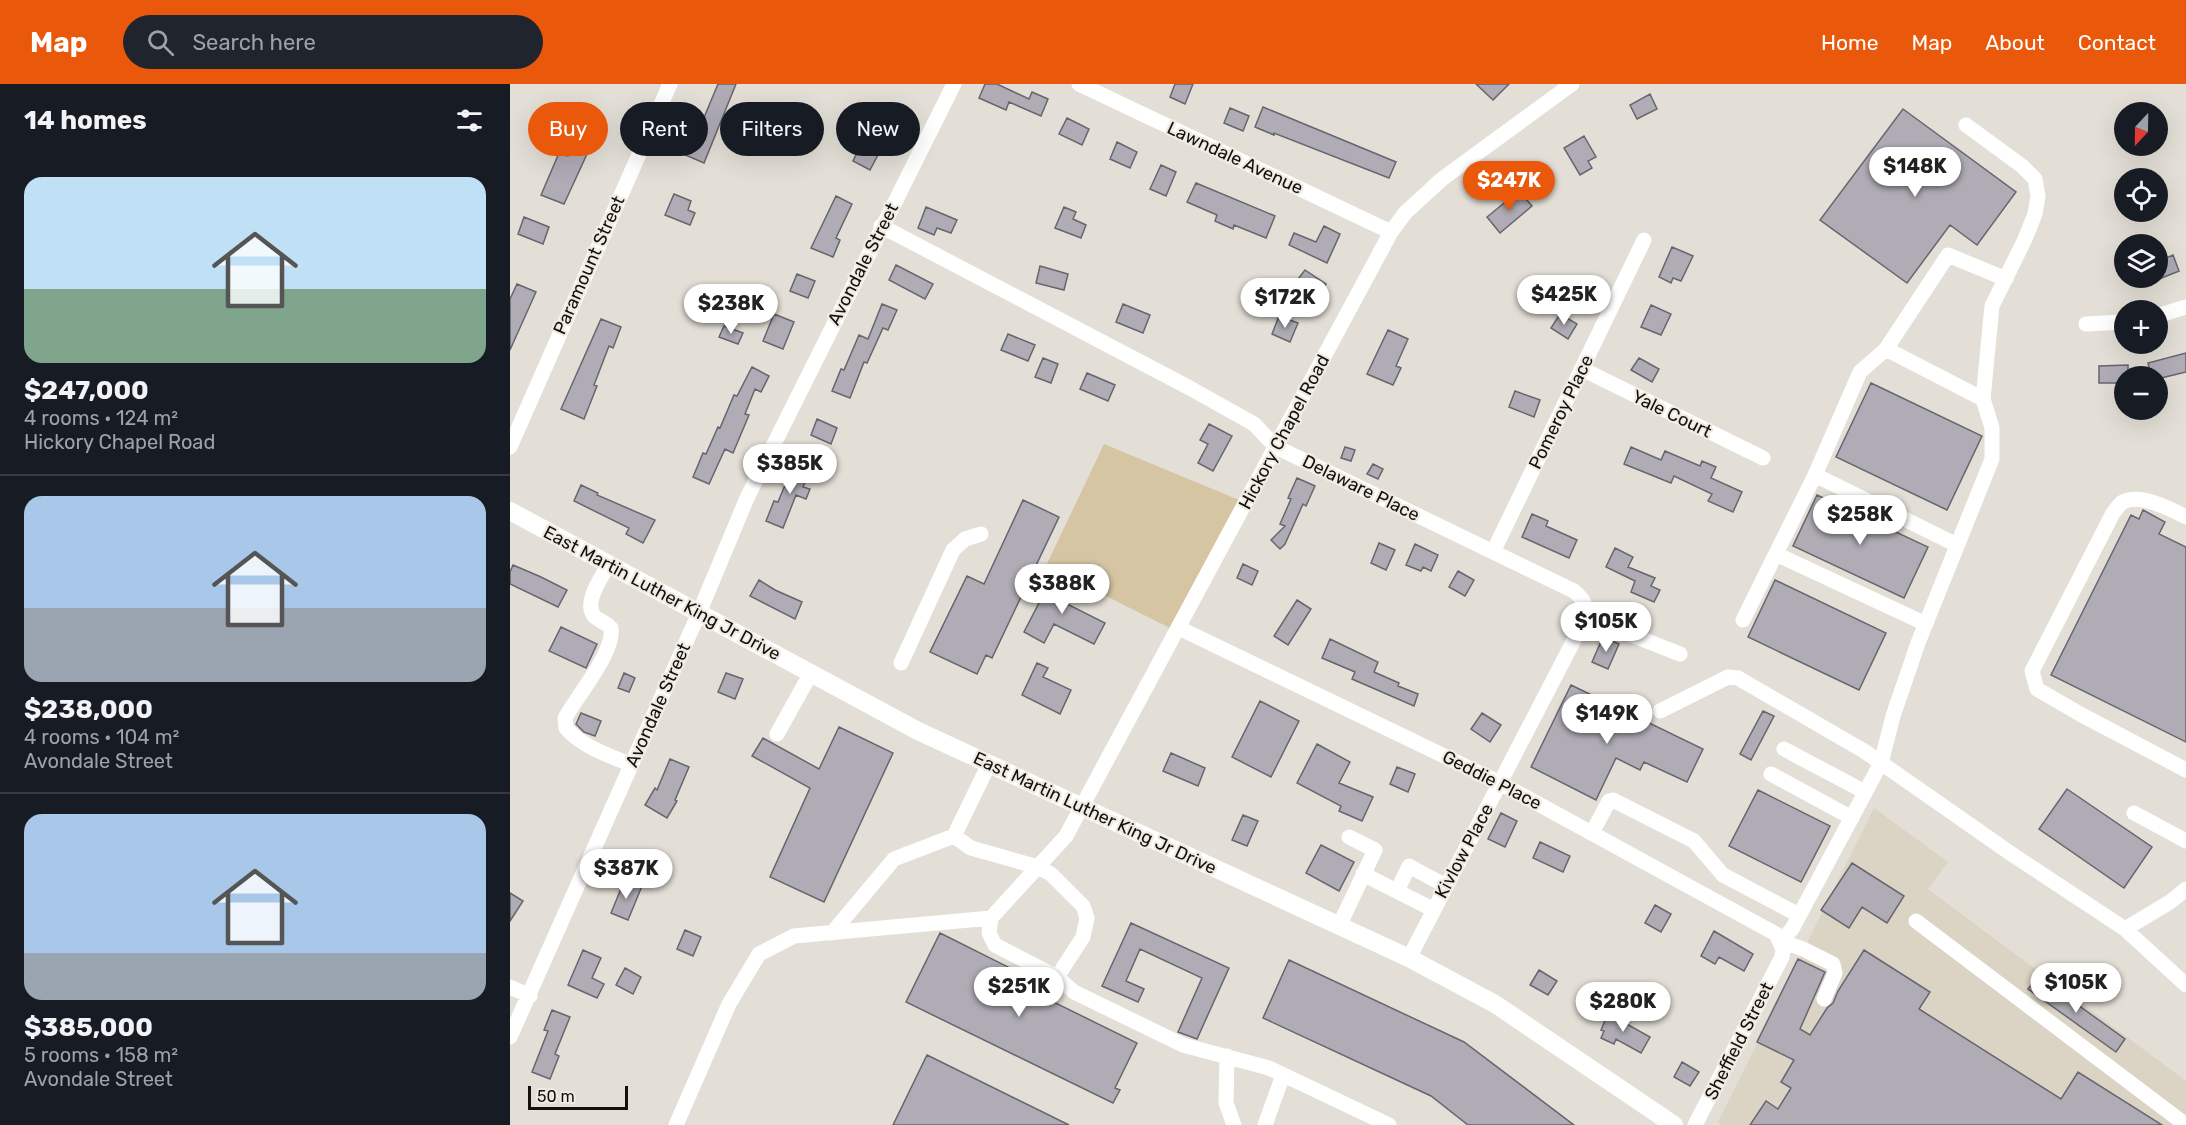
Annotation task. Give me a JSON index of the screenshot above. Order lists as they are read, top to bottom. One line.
{"streets":{"main road":["East Martin Luther King Jr Drive"],"street":["Lawndale Avenue","Avondale Street","Paramount Street","Pomeroy Place","Yale Court","Hickory Chapel Road","Delaware Place","Geddie Place","Kivlow Place","Sheffield Street"]},"crossings":[["Lawndale Avenue","Hickory Chapel Road"],["Avondale Street","Delaware Place"],["Avondale Street","East Martin Luther King Jr Drive"],["Pomeroy Place","Yale Court"],["Pomeroy Place","Delaware Place"],["Hickory Chapel Road","Delaware Place"],["Hickory Chapel Road","East Martin Luther King Jr Drive"],["Hickory Chapel Road","Geddie Place"],["Delaware Place","Kivlow Place"],["East Martin Luther King Jr Drive","Kivlow Place"],["Geddie Place","Kivlow Place"],["Geddie Place","Sheffield Street"]],"scale_bar":"50 m","north":"bottom","page":{"header":"Map","search":"Search here","nav":["Home","Map","About","Contact"],"heading":"14 homes","map_buttons":["+","−"],"chip":["Buy","Rent","Filters","New"],"price":["$148K","$247K","$425K","$172K","$238K","$385K","$258K","$388K","$105K","$149K","$387K","$105K","$251K","$280K"],"list":[{"name":"$247,000","note":"4 rooms · 124 m² · Hickory Chapel Road"},{"name":"$238,000","note":"4 rooms · 104 m² · Avondale Street"},{"name":"$385,000","note":"5 rooms · 158 m² · Avondale Street"}],"scale":"50 m"}}
